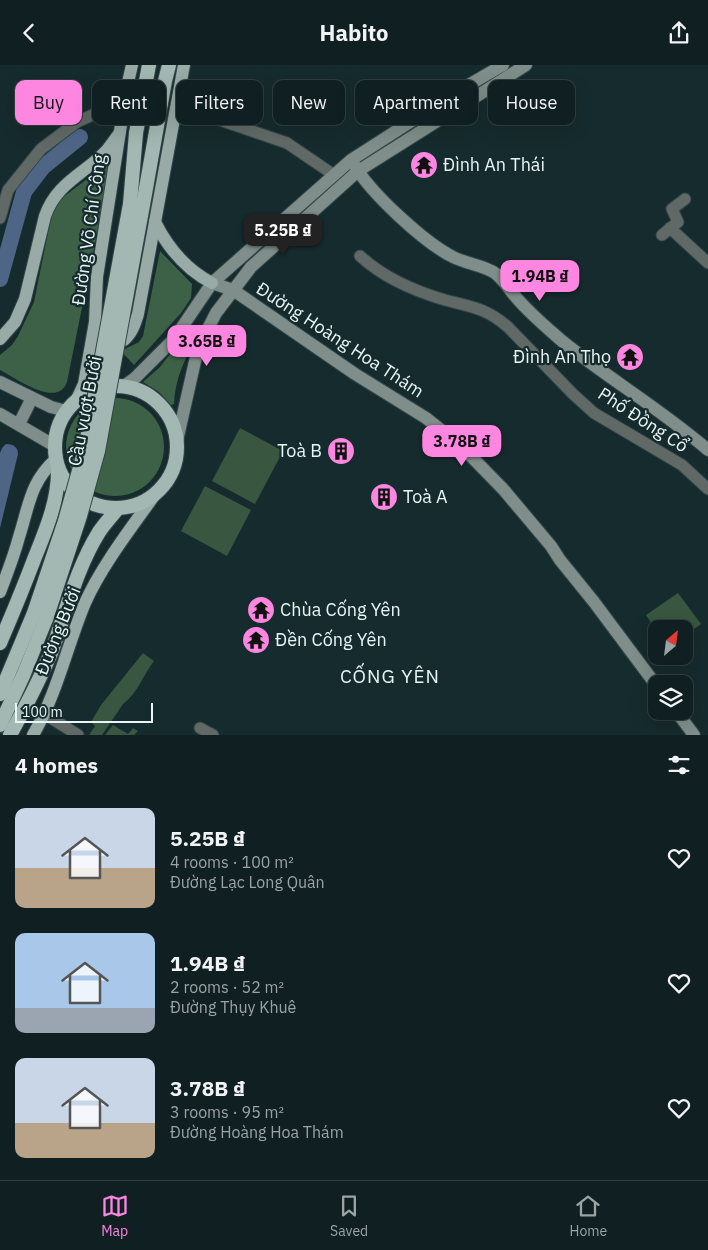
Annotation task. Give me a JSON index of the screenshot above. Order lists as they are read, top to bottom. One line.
{"streets":{"highway":["Cầu vượt Bưởi"],"main road":["Đường Võ Chí Công","Đường Hoàng Hoa Thám","Đường Bưởi"],"street":["Phố Đồng Cổ"]},"crossings":[["Đường Võ Chí Công","Đường Bưởi"]],"districts":["CỐNG YÊN"],"places":{"temple":["Đình An Thái","Đình An Thọ","Chùa Cống Yên","Đền Cống Yên"],"building":["Toà B","Toà A"]},"scale_bar":"100 m","north":"top right","page":{"header":"Habito","chip":["Buy","Rent","Filters","New","Apartment","House"],"price":["5.25B ₫","1.94B ₫","3.65B ₫","3.78B ₫"],"scale":"100 m","heading":"4 homes","list":[{"name":"5.25B ₫","note":"4 rooms · 100 m² · Đường Lạc Long Quân"},{"name":"1.94B ₫","note":"2 rooms · 52 m² · Đường Thụy Khuê"},{"name":"3.78B ₫","note":"3 rooms · 95 m² · Đường Hoàng Hoa Thám"}],"tabs":["Map","Saved","Home"]}}
